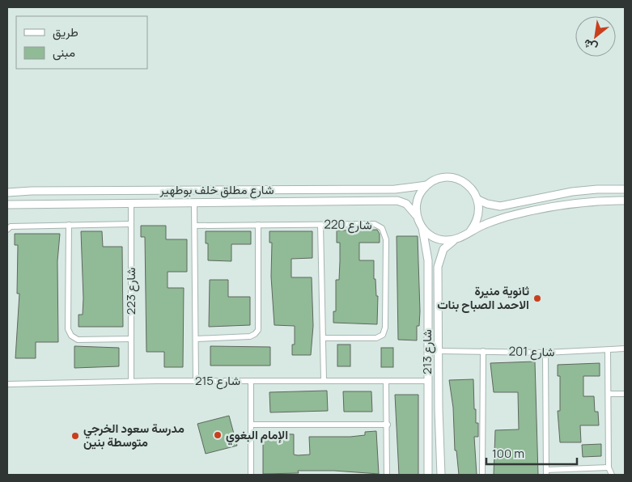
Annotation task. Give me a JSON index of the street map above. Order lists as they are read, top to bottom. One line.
{"streets":{"main road":["شارع مطلق خلف بوطهير","شارع 213"],"street":["شارع 220","شارع 223","شارع 201","شارع 215"]},"crossings":[["شارع مطلق خلف بوطهير","شارع 223"],["شارع مطلق خلف بوطهير","شارع 213"],["شارع 223","شارع 215"],["شارع 213","شارع 201"],["شارع 213","شارع 215"]],"places":["ثانوية منيرة الاحمد الصباح بنات","الإمام البغوي","مدرسة سعود الخرجي متوسطة بنين"],"legend":["طريق","مبنى"],"scale_bar":"100 m","north":"bottom left"}
